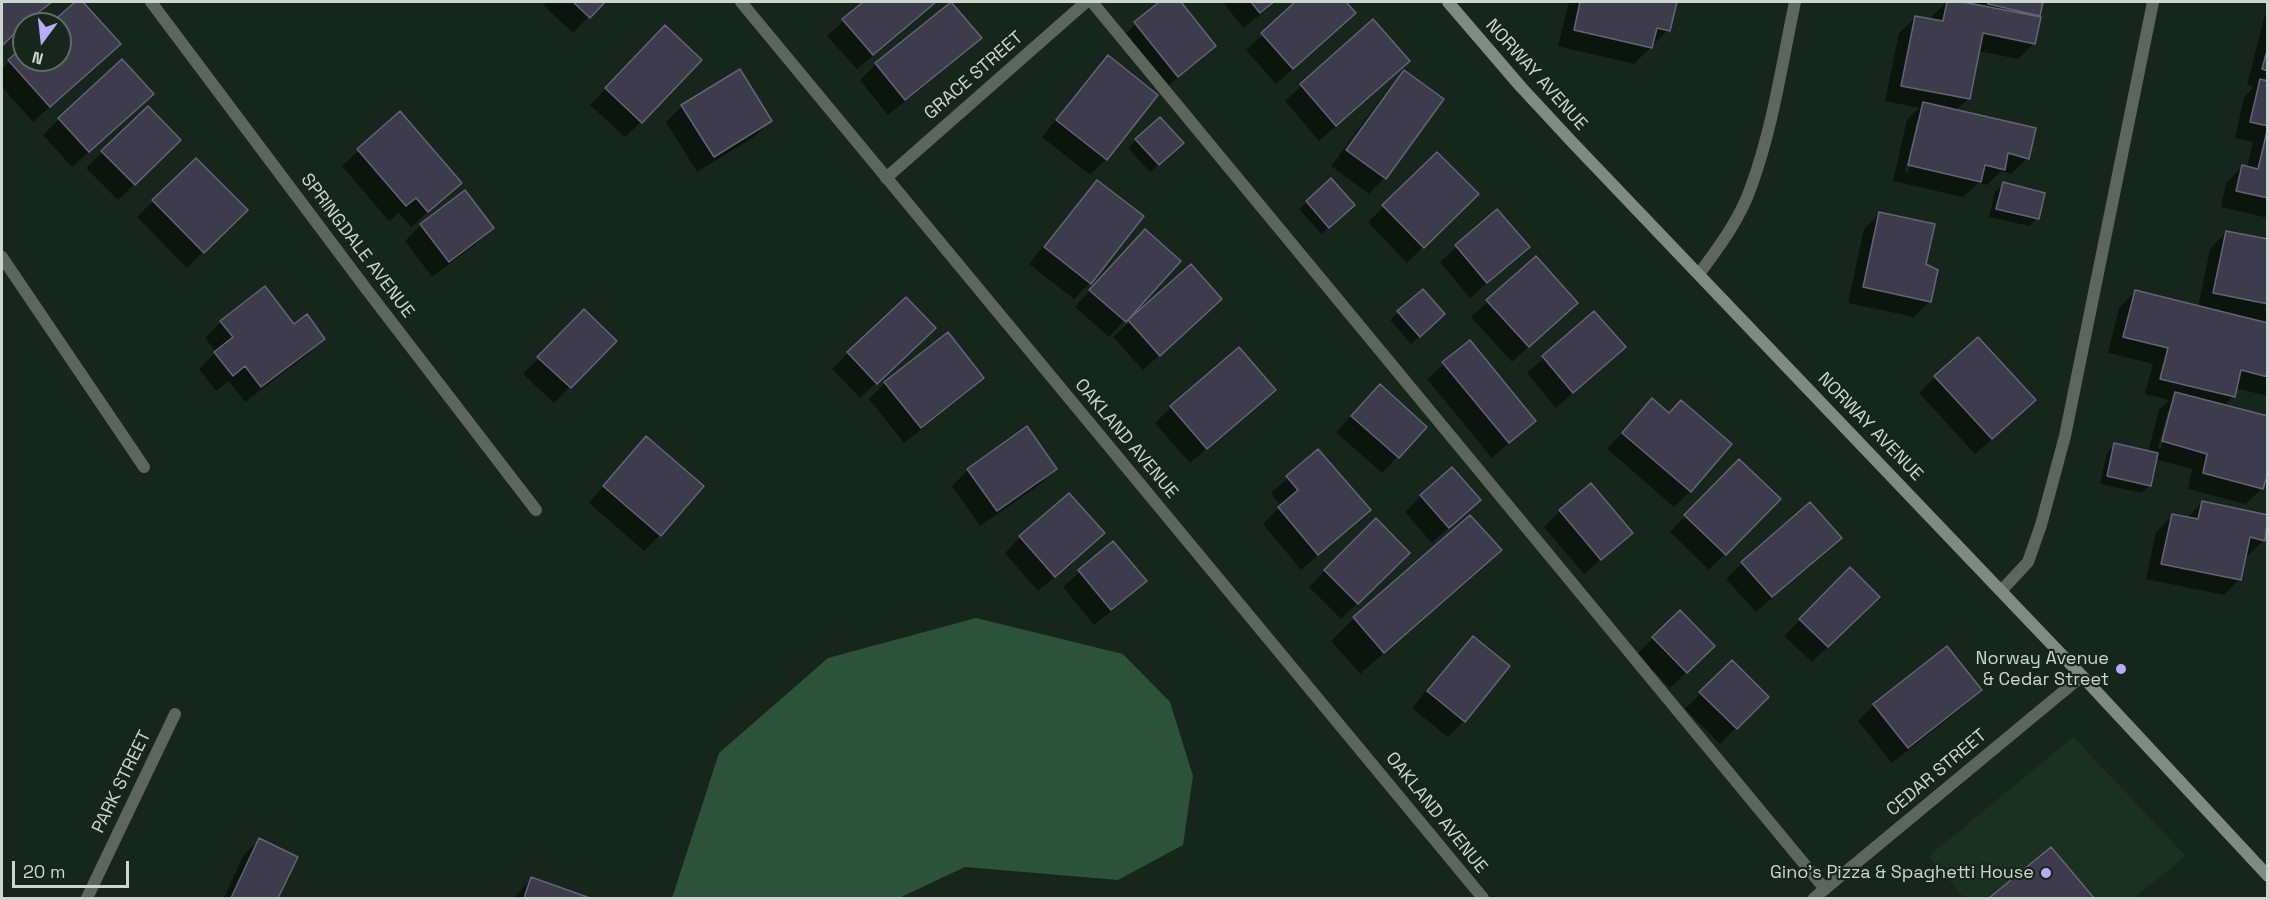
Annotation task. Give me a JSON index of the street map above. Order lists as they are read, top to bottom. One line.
{"streets":{"main road":["NORWAY AVENUE"],"street":["GRACE STREET","SPRINGDALE AVENUE","OAKLAND AVENUE","CEDAR STREET","PARK STREET"]},"crossings":[["NORWAY AVENUE","CEDAR STREET"],["GRACE STREET","OAKLAND AVENUE"]],"places":["Norway Avenue & Cedar Street","Gino's Pizza & Spaghetti House"],"scale_bar":"20 m","north":"bottom"}
